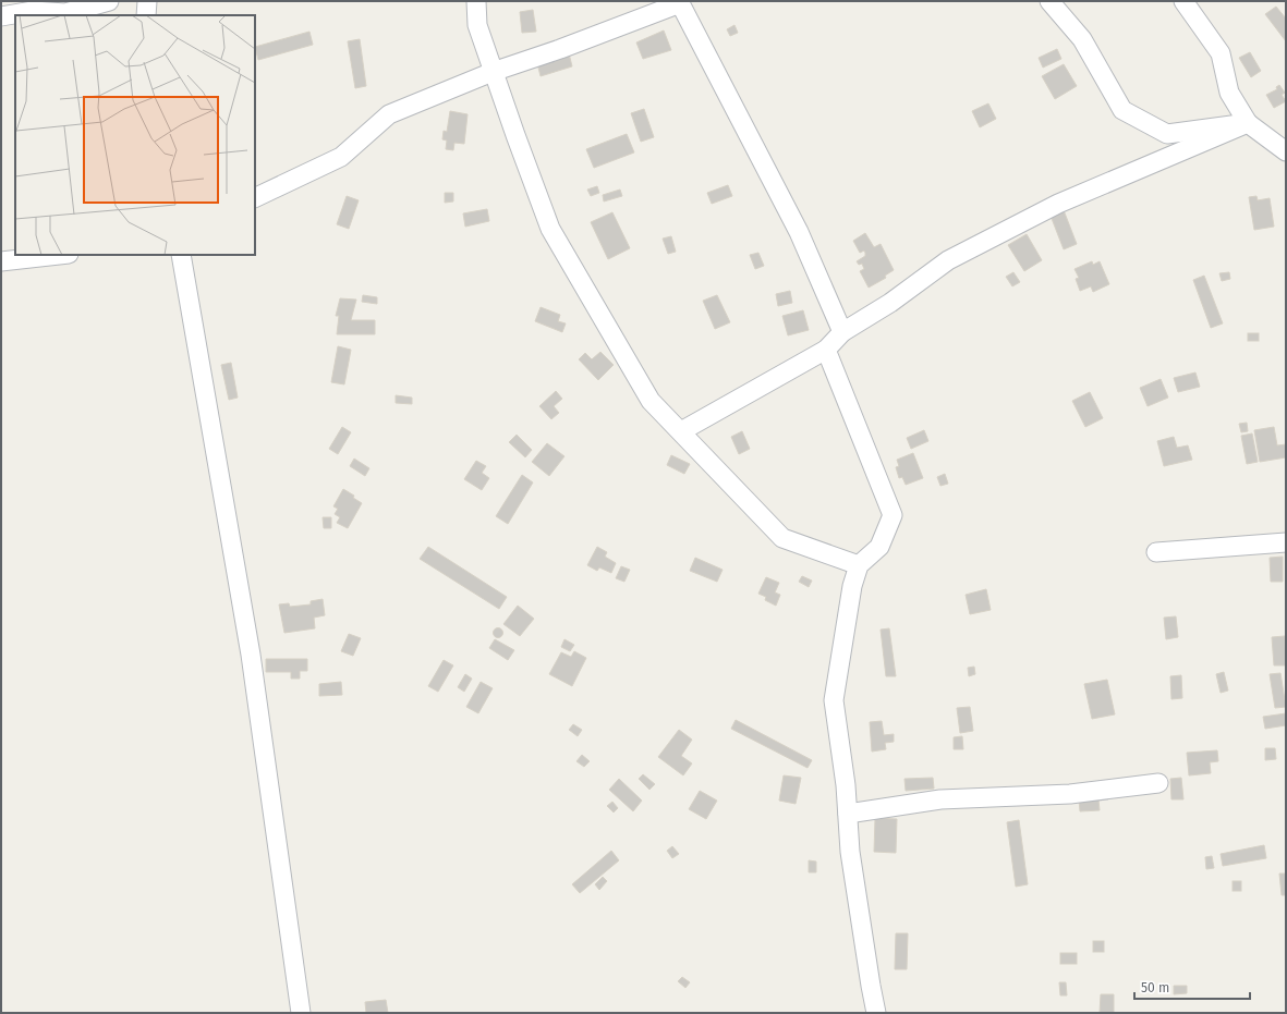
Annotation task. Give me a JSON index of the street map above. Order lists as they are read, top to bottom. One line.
{"scale_bar":"50 m"}
